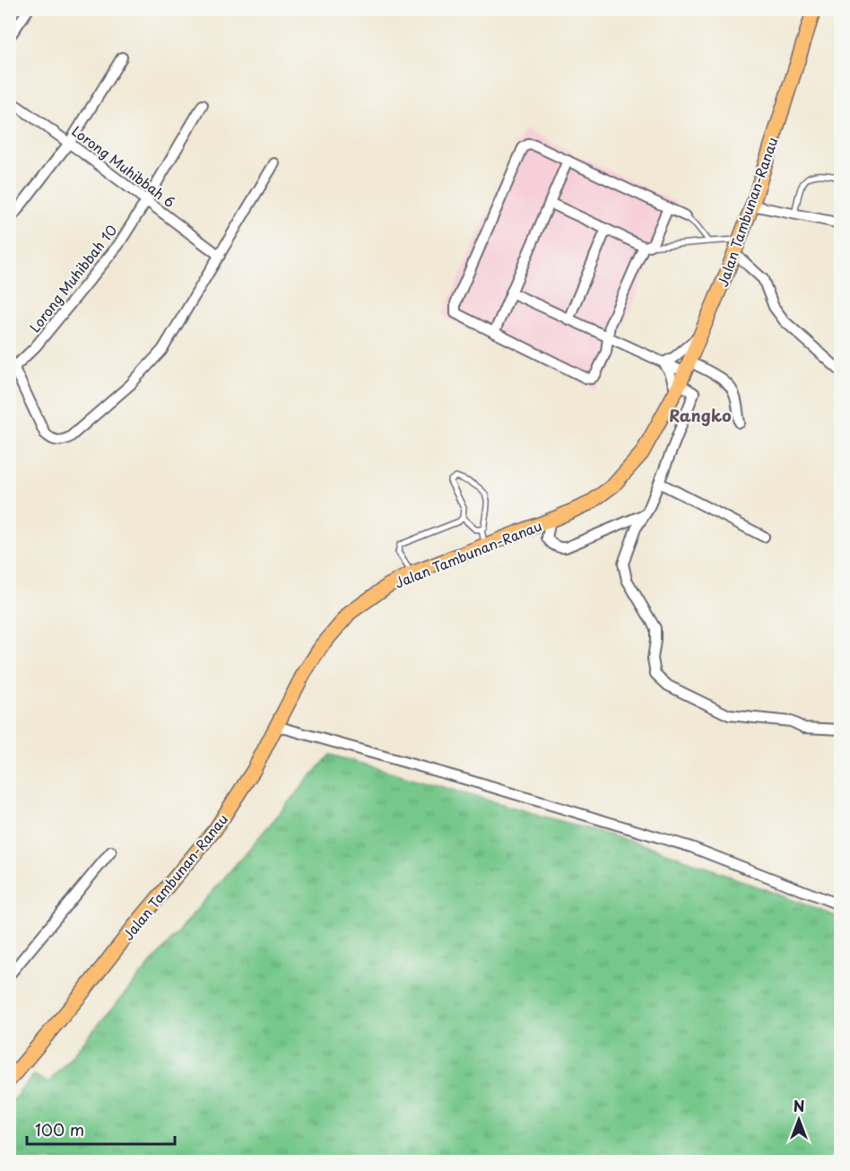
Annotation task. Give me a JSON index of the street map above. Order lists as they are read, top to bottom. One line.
{"streets":{"main road":["Jalan Tambunan-Ranau"],"street":["Lorong Muhibbah 6","Lorong Muhibbah 10"]},"crossings":[["Lorong Muhibbah 6","Lorong Muhibbah 10"]],"districts":["Rangko"],"scale_bar":"100 m","north":"top"}
